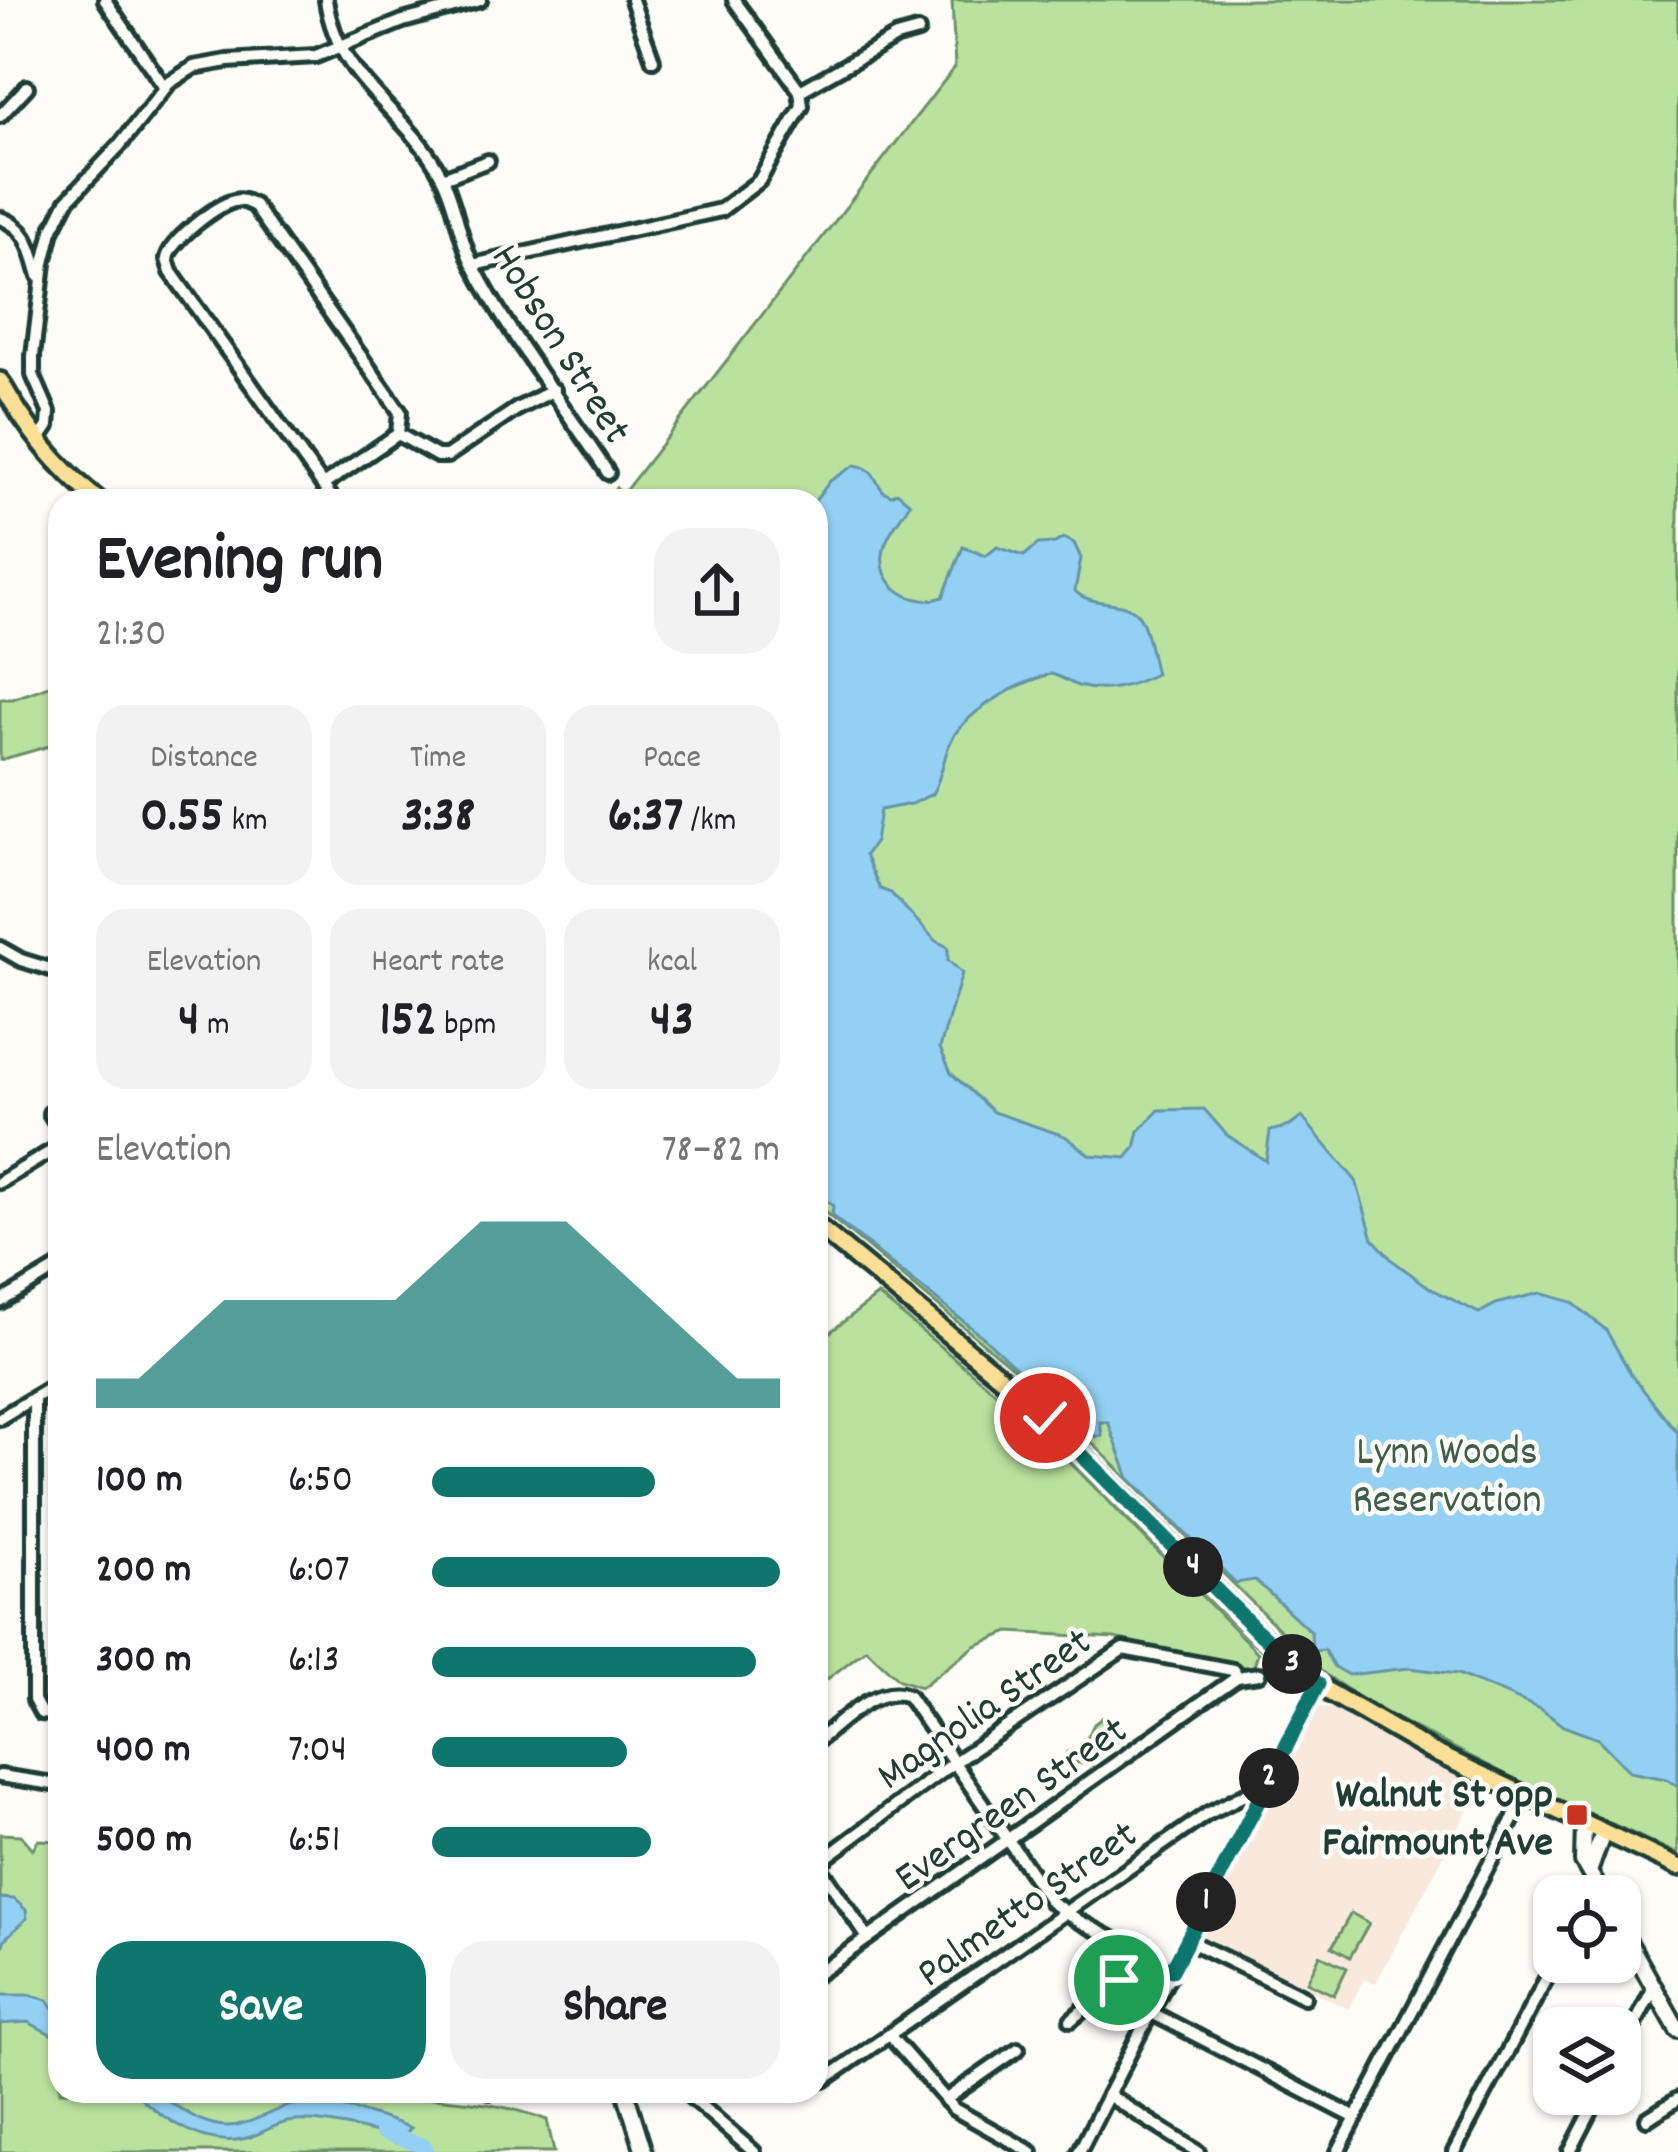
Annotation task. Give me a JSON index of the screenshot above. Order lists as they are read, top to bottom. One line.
{"streets":{"street":["Hobson Street","Magnolia Street","Evergreen Street","Palmetto Street"]},"crossings":[["Magnolia Street","Evergreen Street"]],"parks":["Lynn Woods Reservation"],"places":{"transit":["Walnut St opp Fairmount Ave"]},"page":{"heading":["Evening run","21:30"],"stats":[["Distance","0.55 km"],["Time","3:38"],["Pace","6:37 /km"],["Elevation","4 m"],["Heart rate","152 bpm"],["kcal","43"]],"chart":["Elevation","78–82 m"],"list":[{"name":"100 m","note":"6:50"},{"name":"200 m","note":"6:07"},{"name":"300 m","note":"6:13"},{"name":"400 m","note":"7:04"},{"name":"500 m","note":"6:51"}],"pins":["4","3","2","1"],"buttons":["Save","Share"]}}
